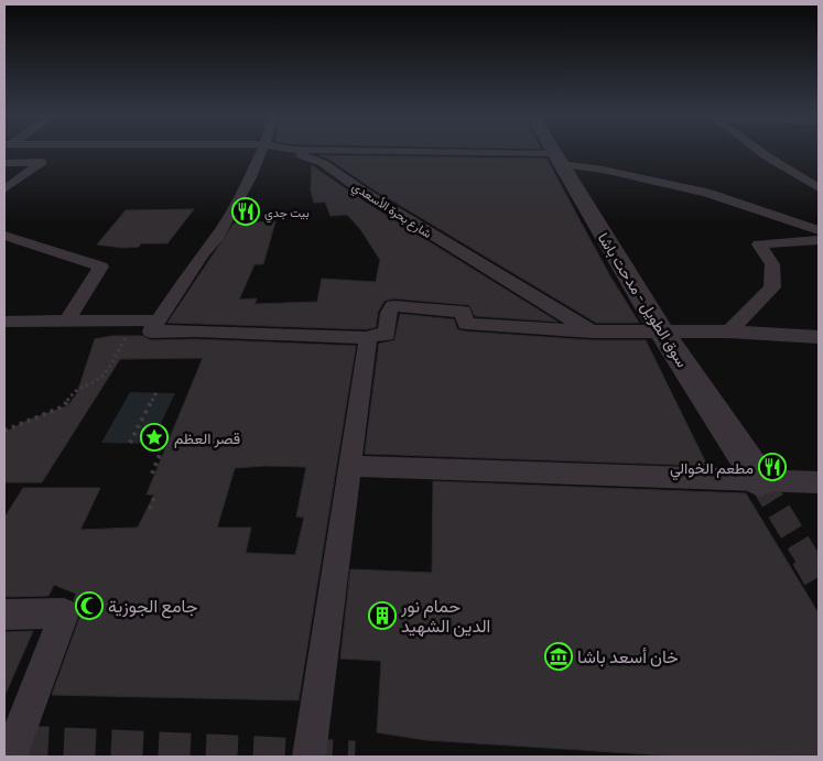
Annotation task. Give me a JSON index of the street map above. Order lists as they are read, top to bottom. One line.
{"streets":{"street":["شارع بحرة الأسعدي","سوق الطويل - مدحت باشا"]},"places":{"restaurant":["بيت جدي","مطعم الخوالي"],"place":["قصر العظم"],"mosque":["جامع الجوزية"],"building":["حمام نور الدين الشهيد"],"museum":["خان أسعد باشا"]}}
